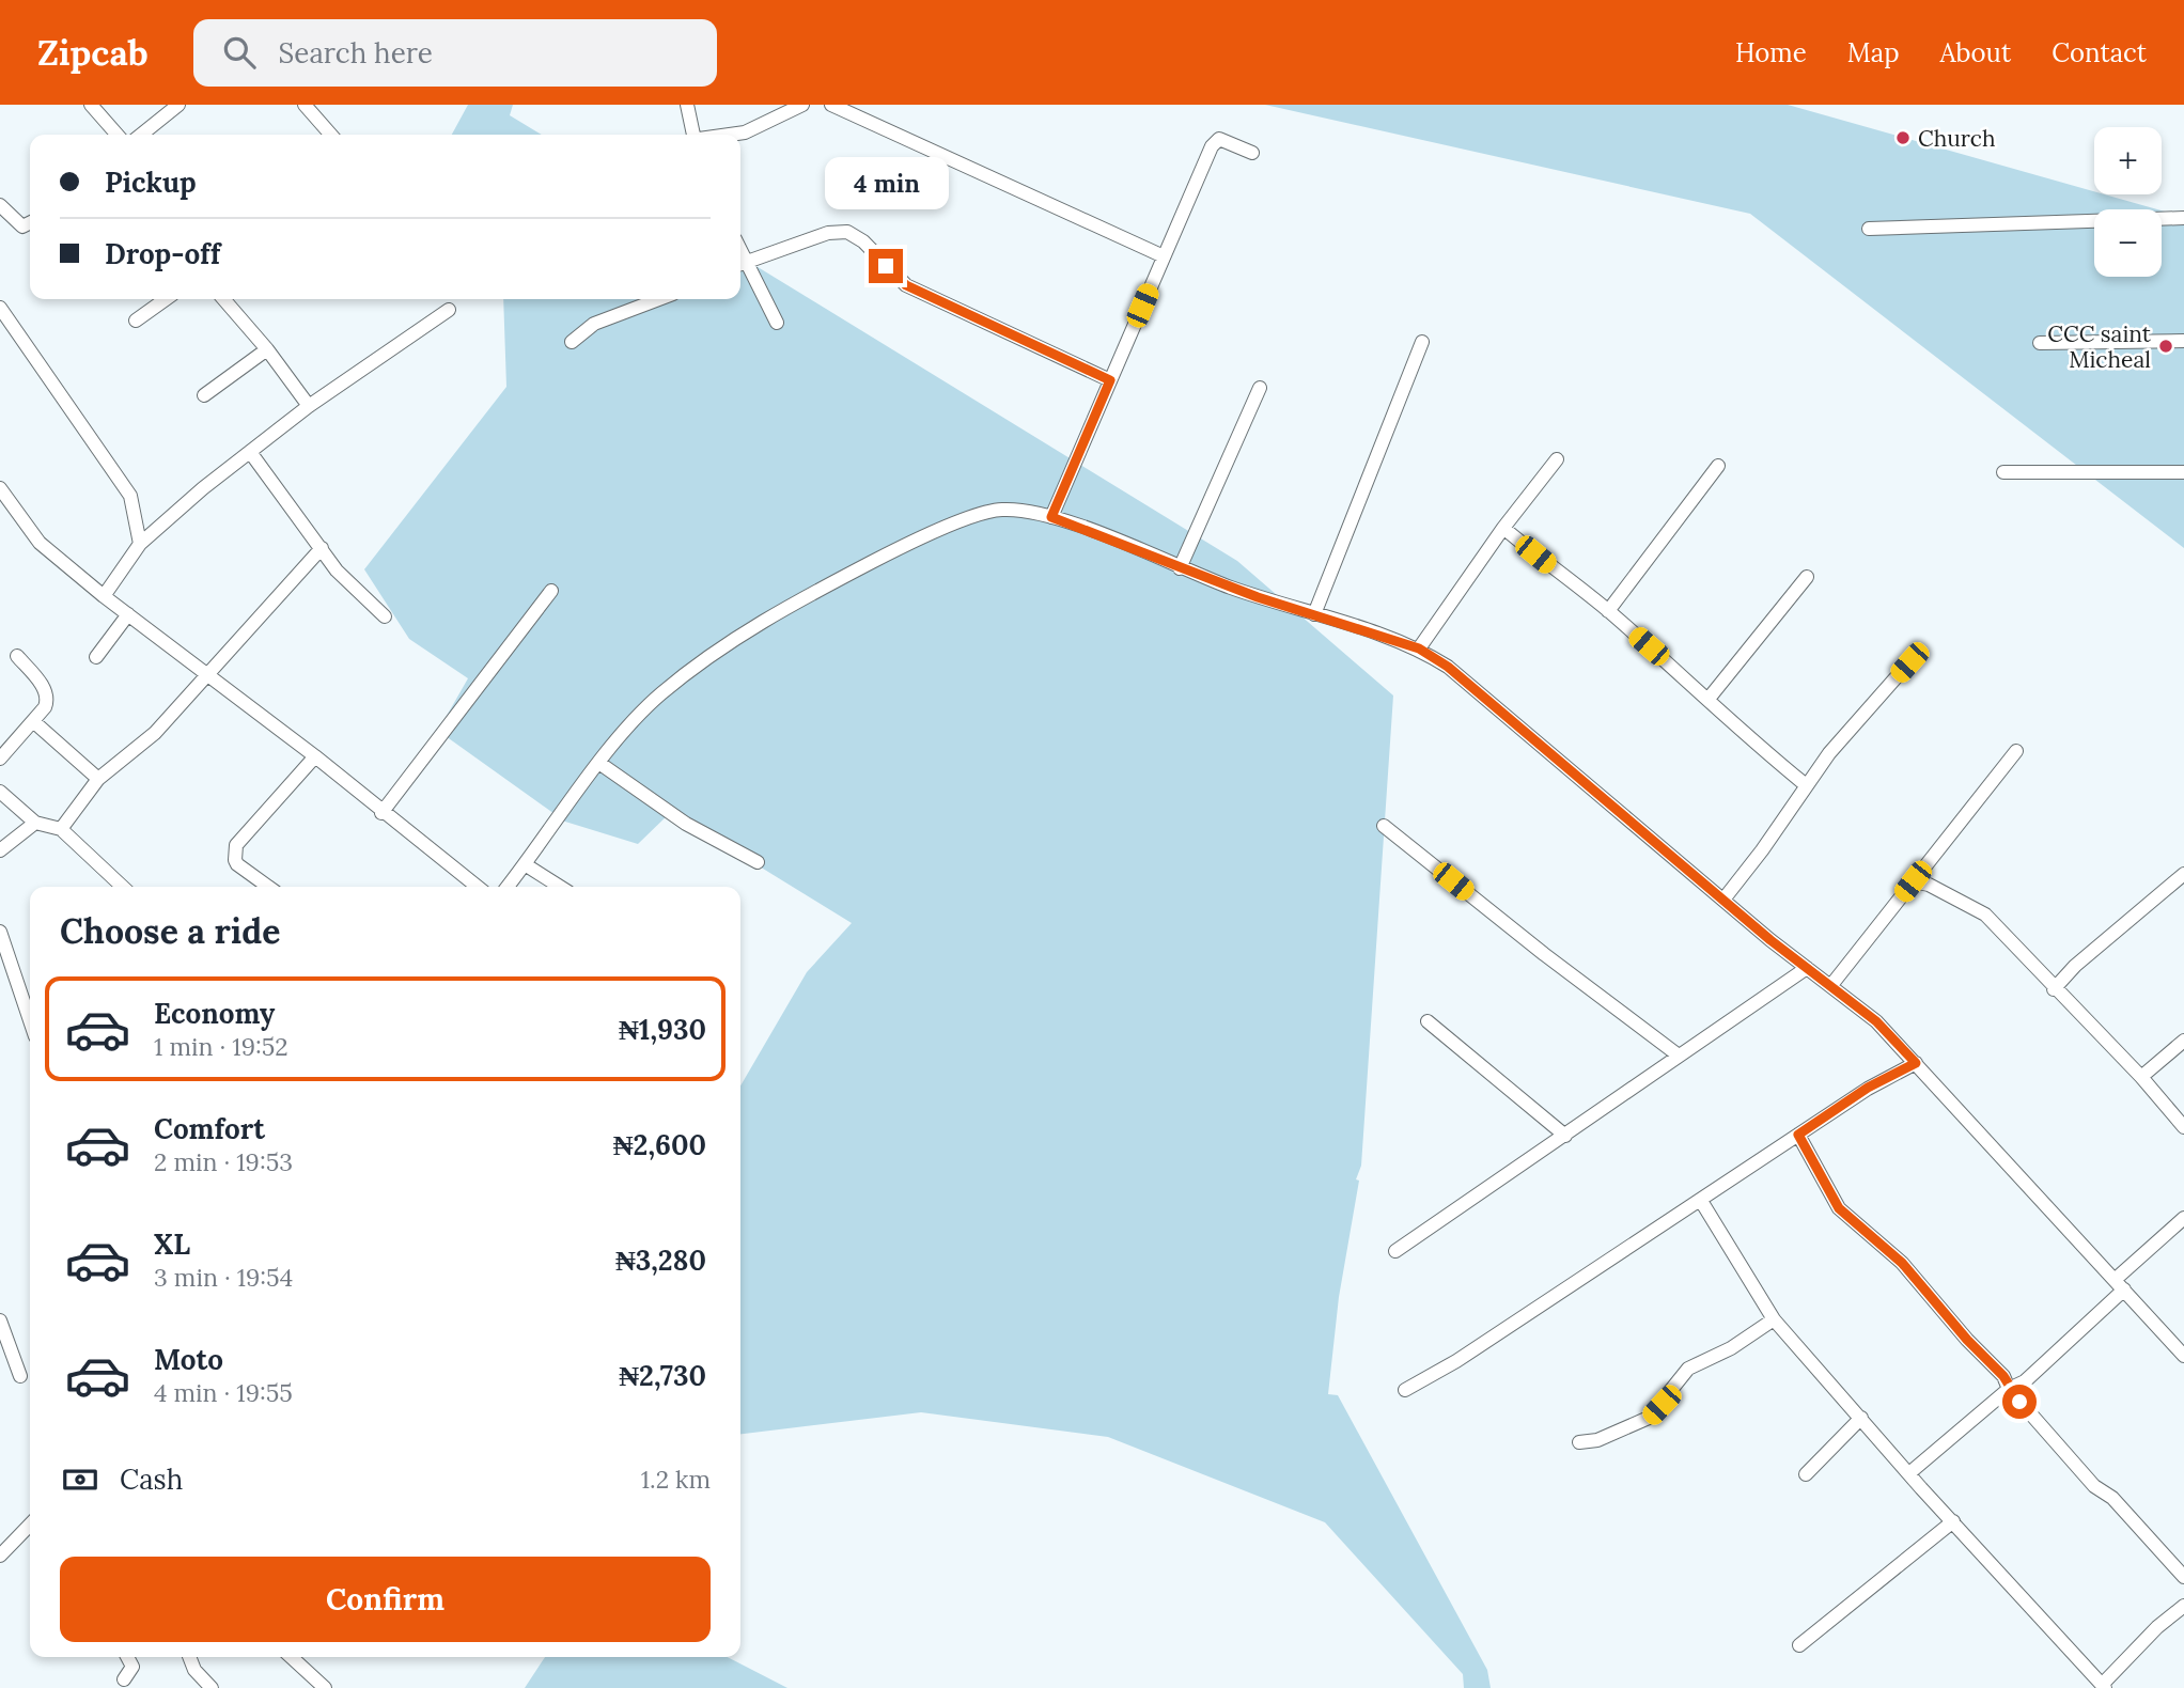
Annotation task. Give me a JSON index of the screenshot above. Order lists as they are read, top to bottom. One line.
{"places":["Church","CCC saint Micheal"],"page":{"header":"Zipcab","search":"Search here","nav":["Home","Map","About","Contact"],"map_buttons":["+","−"],"banner":["Pickup","Drop-off"],"bubble":"4 min","heading":"Choose a ride","list":[{"name":"Economy","note":"1 min · 19:52","value":"₦1,930"},{"name":"Comfort","note":"2 min · 19:53","value":"₦2,600"},{"name":"XL","note":"3 min · 19:54","value":"₦3,280"},{"name":"Moto","note":"4 min · 19:55","value":"₦2,730"}],"pay":["Cash","1.2 km"],"buttons":"Confirm"}}
